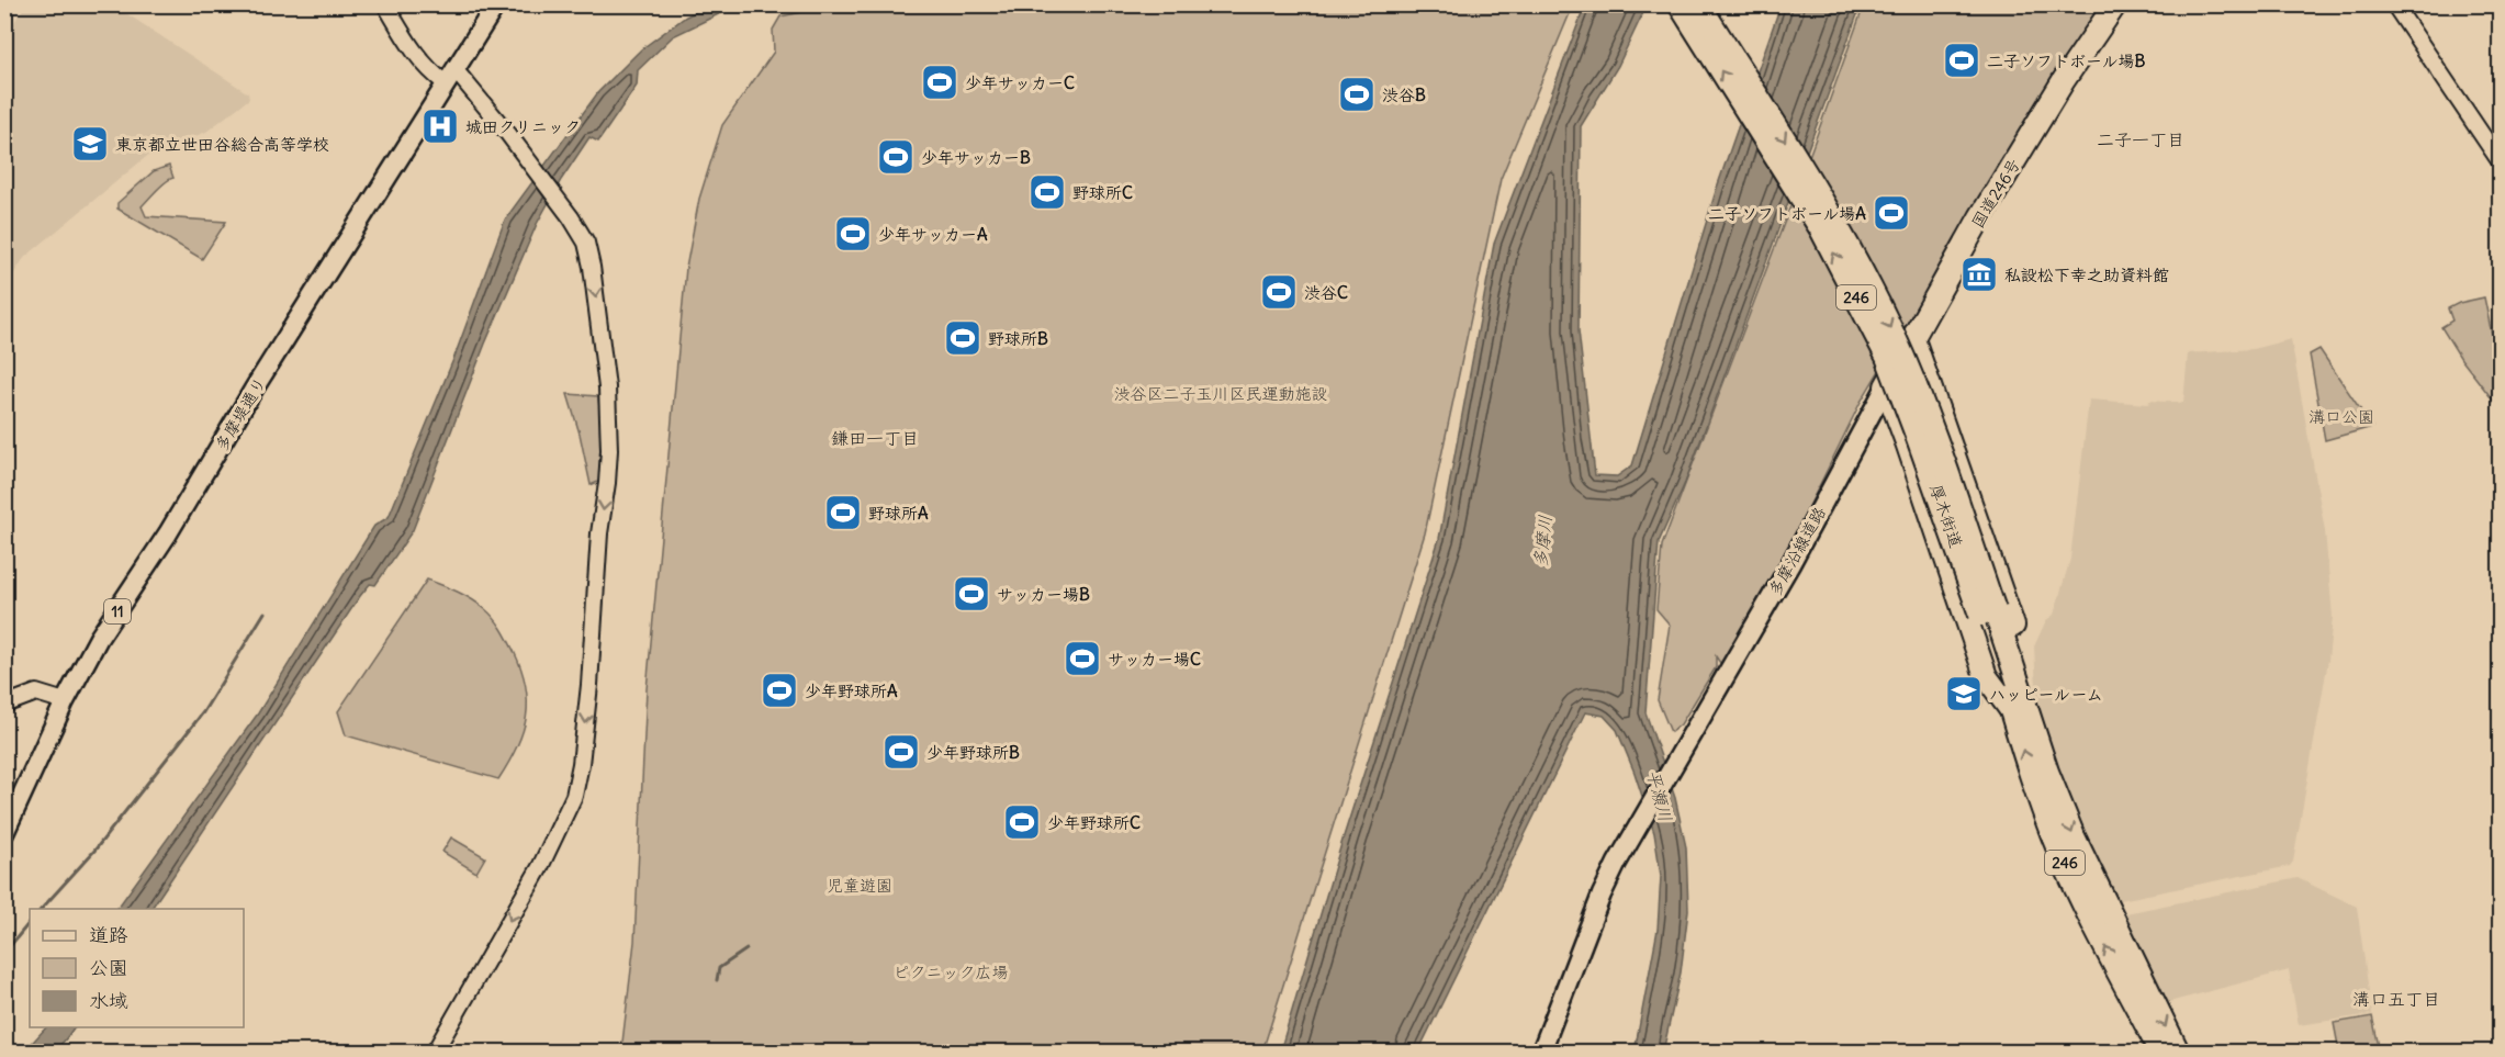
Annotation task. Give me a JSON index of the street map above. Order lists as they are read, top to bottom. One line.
{"streets":{"highway":["国道246号","246","厚木街道"],"main road":["多摩堤通り","多摩沿線道路","11"]},"crossings":[["国道246号","246"],["国道246号","多摩沿線道路"],["246","厚木街道"],["246","多摩沿線道路"]],"districts":["二子一丁目","鎌田一丁目","溝口五丁目"],"water":["多摩川","平瀬川"],"parks":["渋谷区二子玉川区民運動施設","溝口公園","児童遊園","ピクニック広場"],"places":{"sports":["二子ソフトボール場B","少年サッカーC","渋谷B","少年サッカーB","野球所C","二子ソフトボール場A","少年サッカーA","渋谷C","野球所B","野球所A","サッカー場B","サッカー場C","少年野球所A","少年野球所B","少年野球所C"],"hospital":["城田クリニック"],"school or university":["東京都立世田谷総合高等学校","ハッピールーム"],"museum":["私設松下幸之助資料館"]},"legend":["道路","公園","水域"]}
